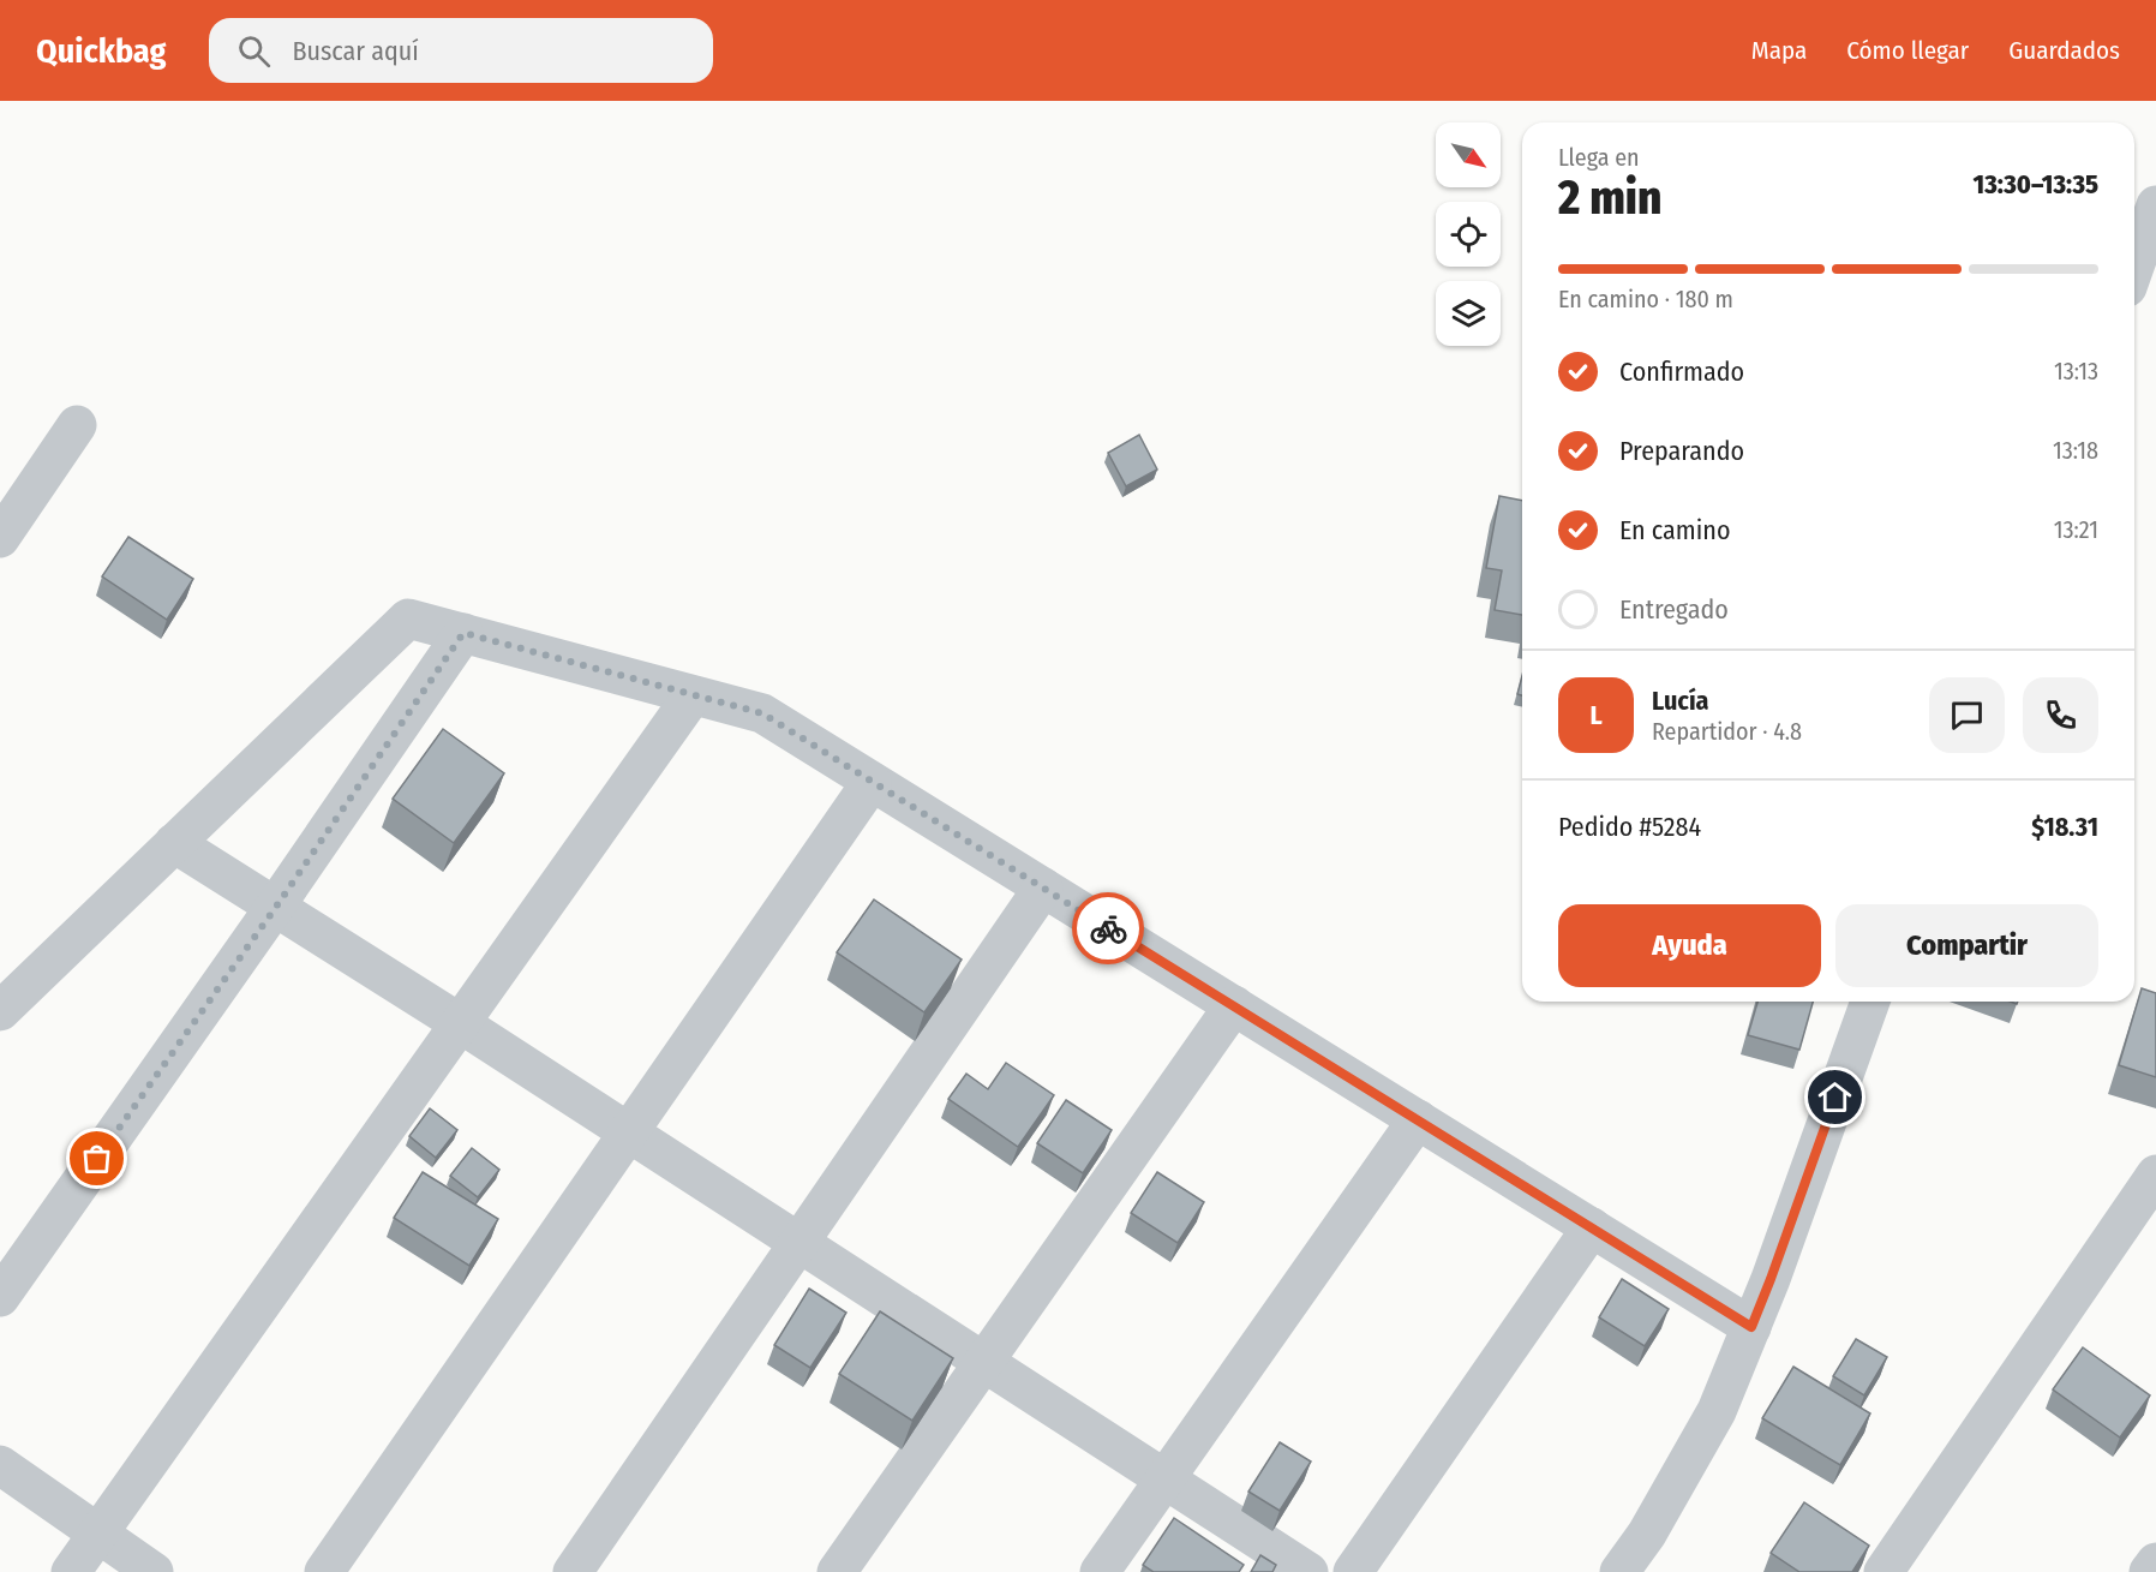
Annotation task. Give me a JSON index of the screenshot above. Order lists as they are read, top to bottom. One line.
{"north":"bottom right","page":{"header":"Quickbag","search":"Buscar aquí","nav":["Mapa","Cómo llegar","Guardados"],"heading":["2 min","Llega en","13:30–13:35"],"panel":["Lucía","Repartidor · 4.8","Pedido #5284","$18.31"],"bar":"En camino · 180 m","list":[["Confirmado","13:13"],["Preparando","13:18"],["En camino","13:21"],"Entregado"],"round":"L","buttons":["Ayuda","Compartir"]}}
